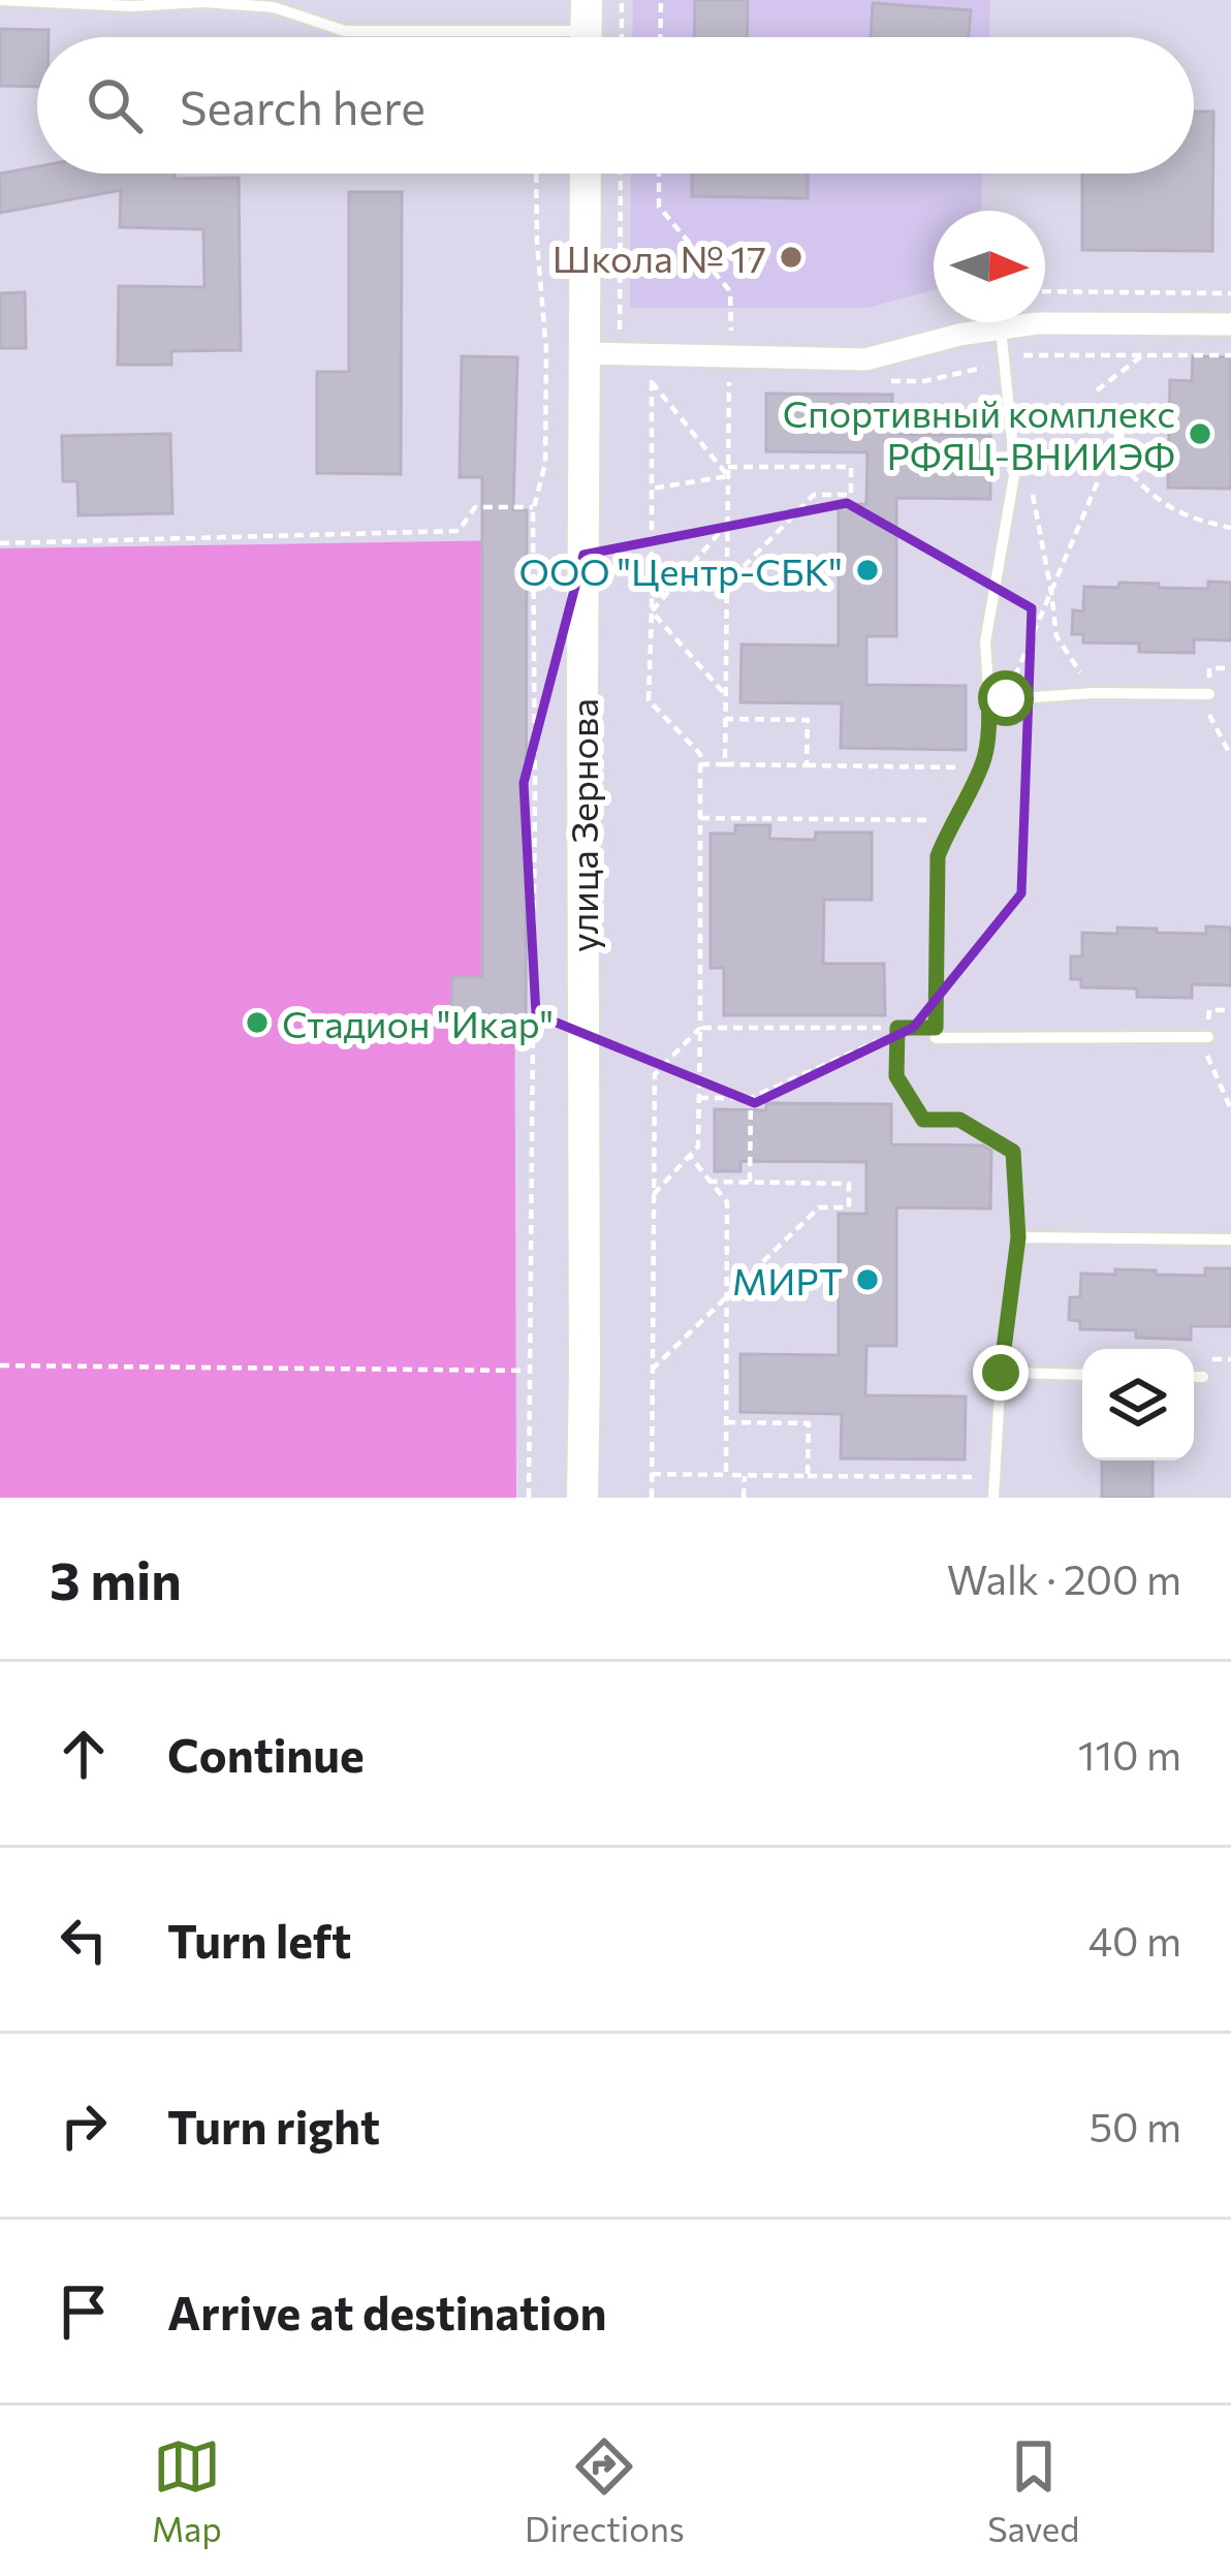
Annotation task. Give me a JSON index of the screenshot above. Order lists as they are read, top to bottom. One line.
{"streets":{"main road":["улица Зернова"]},"places":["Школа № 17","Спортивный комплекс РФЯЦ-ВНИИЭФ","ООО \"Центр-СБК\"","Стадион \"Икар\"","МИРТ"],"north":"right","page":{"search":"Search here","heading":["3 min","Walk · 200 m"],"list":[["Continue","110 m"],["Turn left","40 m"],["Turn right","50 m"],"Arrive at destination"],"nav":["Map","Directions","Saved"]}}
